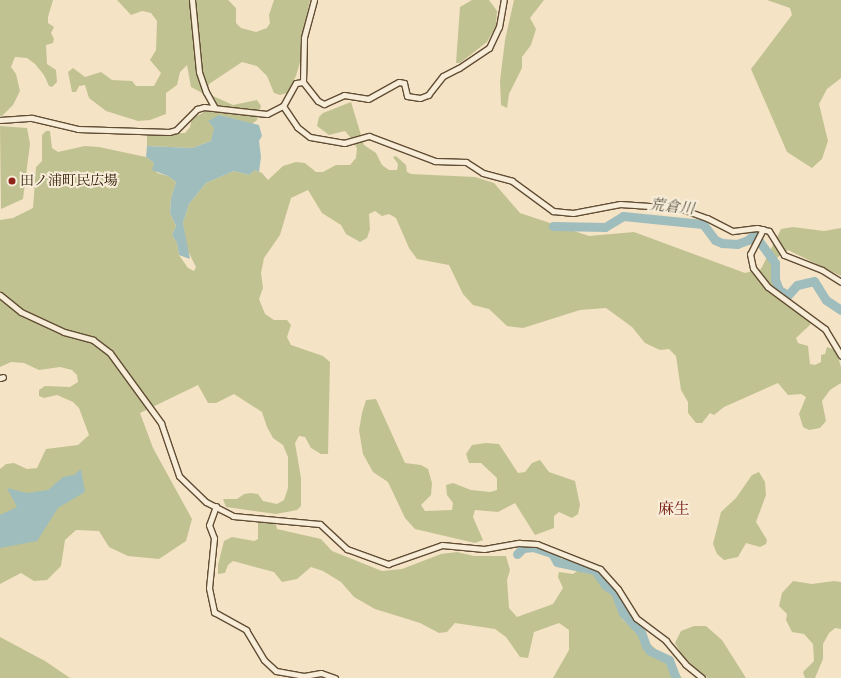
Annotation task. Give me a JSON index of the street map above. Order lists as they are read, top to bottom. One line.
{"districts":["麻生"],"water":["荒倉川"],"places":["田ノ浦町民広場"]}
